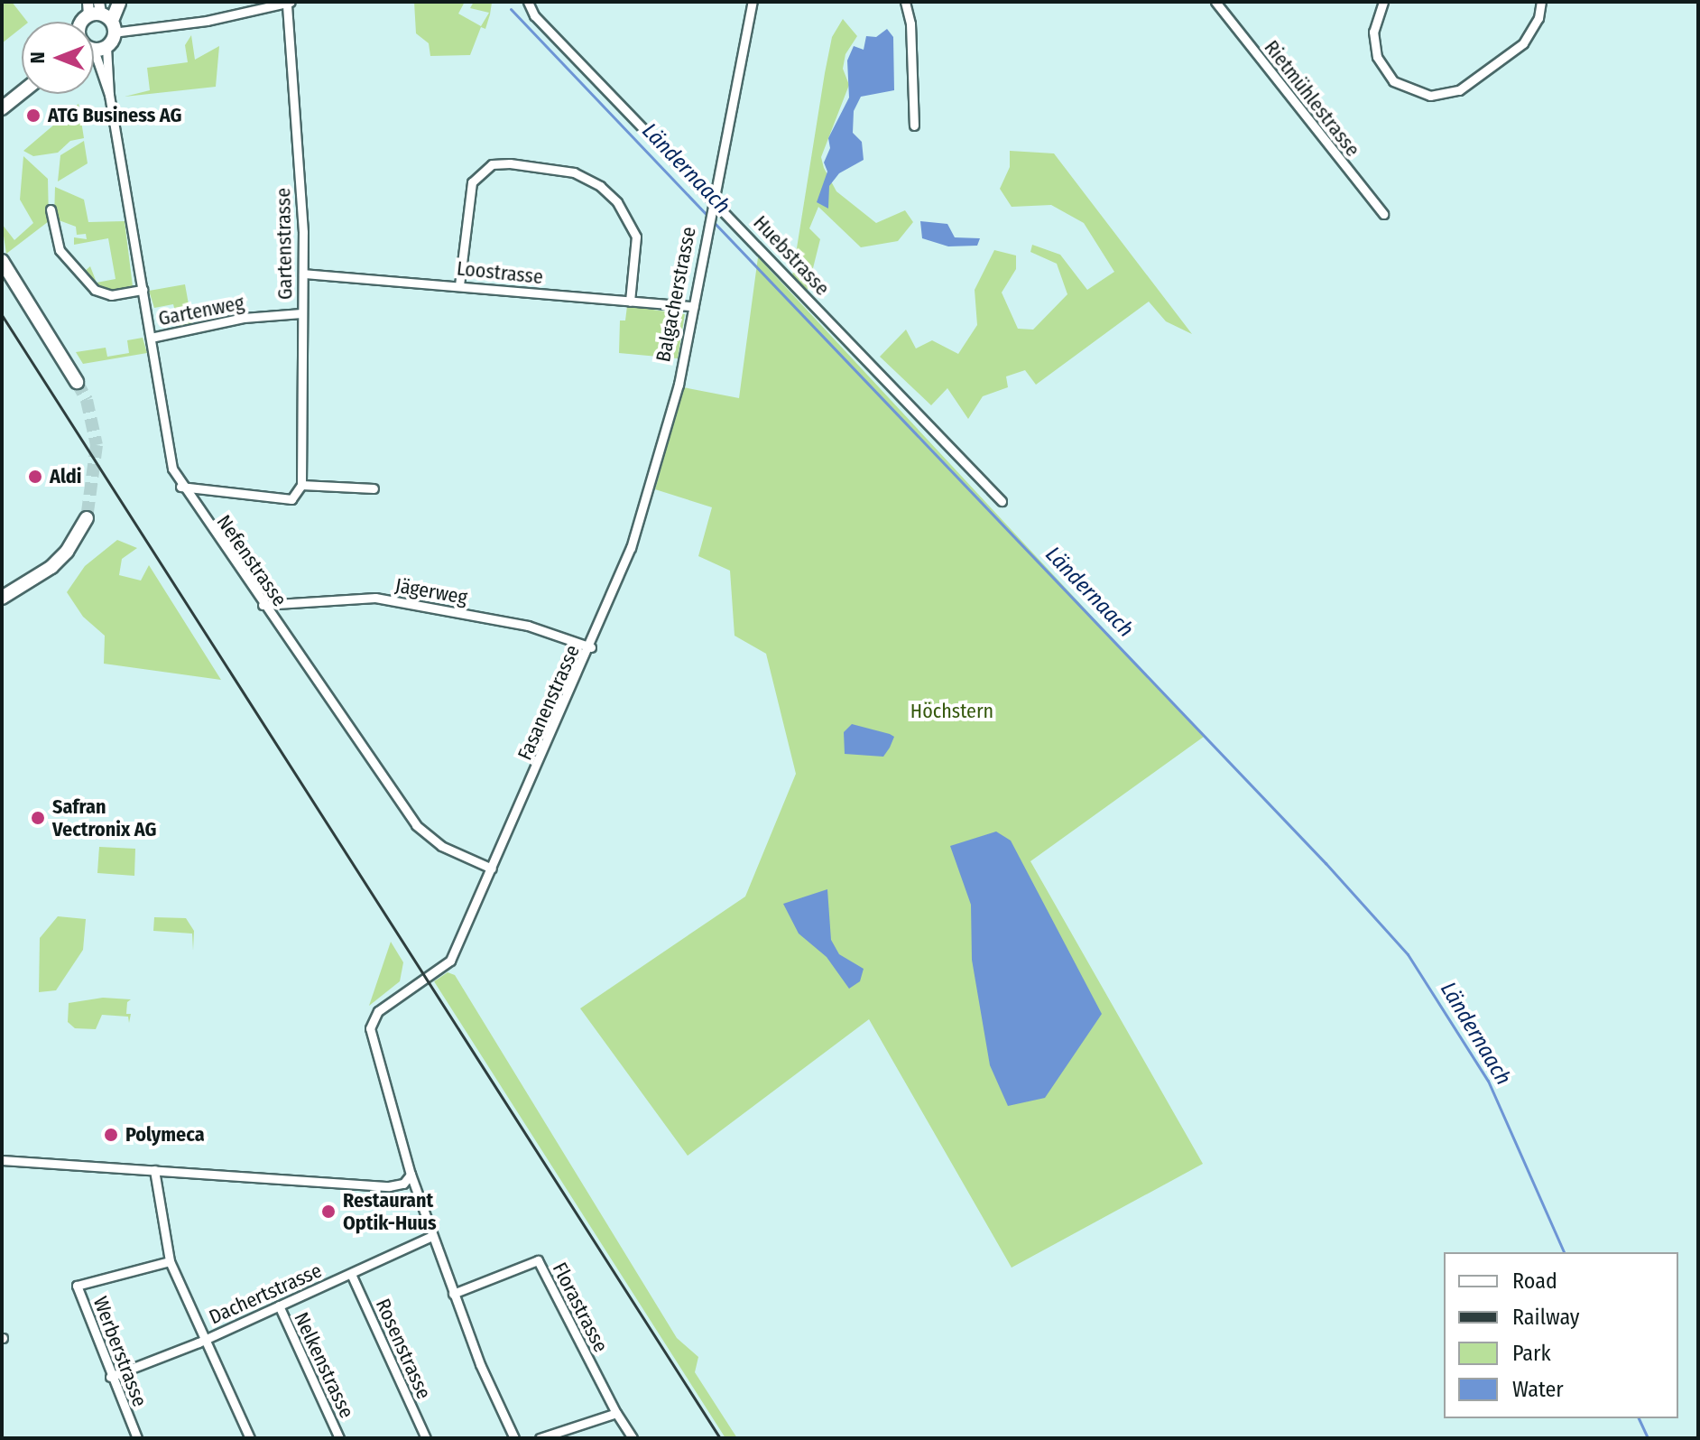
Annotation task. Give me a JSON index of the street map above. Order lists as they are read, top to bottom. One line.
{"streets":{"street":["Rietmühlestrasse","Gartenstrasse","Huebstrasse","Loostrasse","Balgacherstrasse","Gartenweg","Nefenstrasse","Jägerweg","Fasanenstrasse","Dachertstrasse","Florastrasse","Rosenstrasse","Werberstrasse","Nelkenstrasse"]},"crossings":[["Gartenstrasse","Loostrasse"],["Gartenstrasse","Gartenweg"],["Huebstrasse","Balgacherstrasse"],["Loostrasse","Balgacherstrasse"],["Balgacherstrasse","Fasanenstrasse"],["Gartenweg","Nefenstrasse"],["Nefenstrasse","Jägerweg"],["Nefenstrasse","Fasanenstrasse"],["Jägerweg","Fasanenstrasse"],["Dachertstrasse","Rosenstrasse"],["Dachertstrasse","Werberstrasse"],["Dachertstrasse","Nelkenstrasse"]],"water":["Ländernaach"],"parks":["Höchstern"],"places":["ATG Business AG","Aldi","Safran Vectronix AG","Polymeca","Restaurant Optik-Huus"],"legend":["Road","Railway","Park","Water"],"north":"left"}
